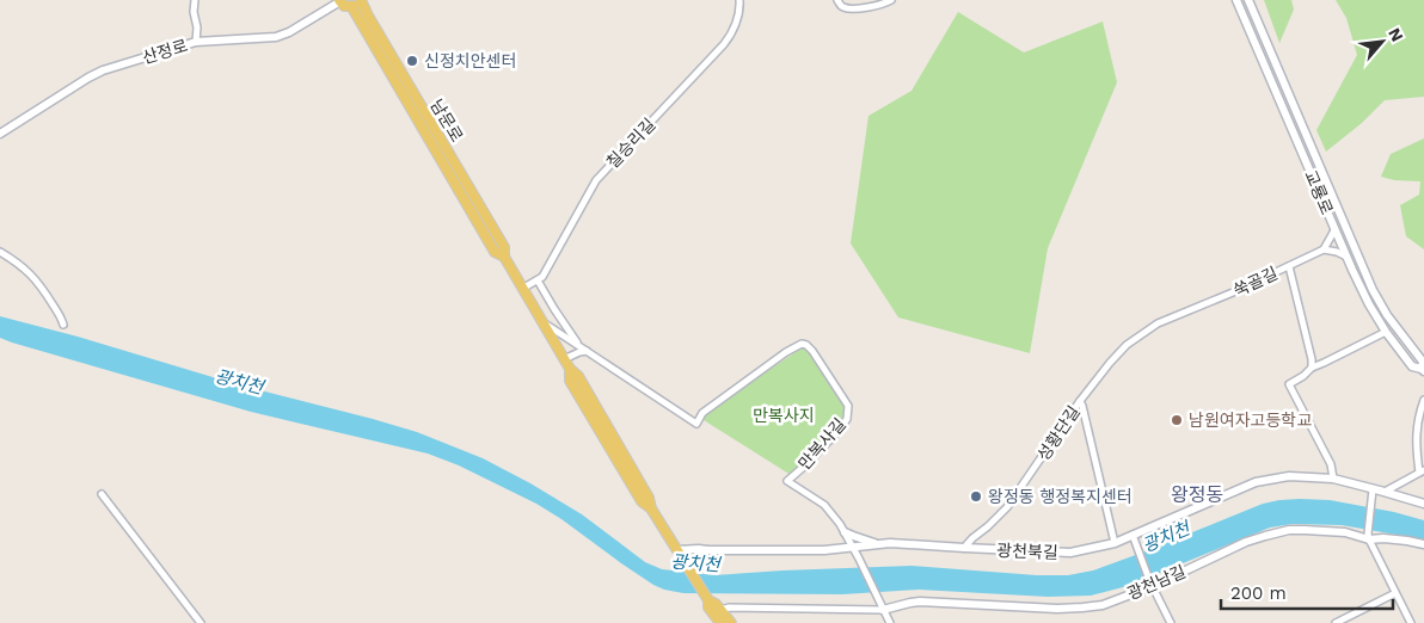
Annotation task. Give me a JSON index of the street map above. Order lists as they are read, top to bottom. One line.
{"streets":{"main road":["남문로"],"street":["산정로","칠승리길","교룡로","쑥골길","성황단길","만복사길","광천북길","광천남길"]},"crossings":[["남문로","칠승리길"],["남문로","만복사길"],["남문로","광천북길"],["쑥골길","성황단길"],["성황단길","광천북길"]],"districts":["왕정동"],"water":["광치천"],"parks":["만복사지"],"places":["신정치안센터","남원여자고등학교","왕정동 행정복지센터"],"scale_bar":"200 m","north":"top right"}
